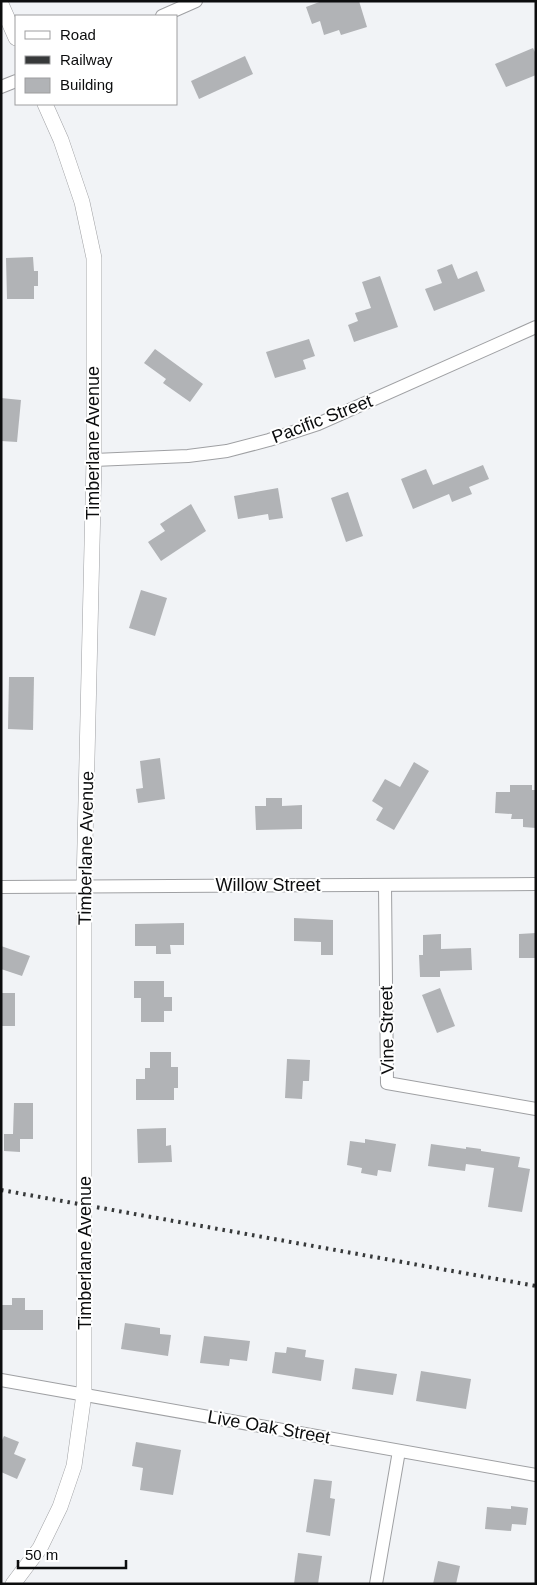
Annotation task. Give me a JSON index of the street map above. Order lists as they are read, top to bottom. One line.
{"streets":{"street":["Pacific Street","Timberlane Avenue","Willow Street","Vine Street","Live Oak Street"]},"crossings":[["Pacific Street","Timberlane Avenue"],["Timberlane Avenue","Willow Street"],["Timberlane Avenue","Live Oak Street"],["Willow Street","Vine Street"]],"legend":["Road","Railway","Building"],"scale_bar":"50 m"}
